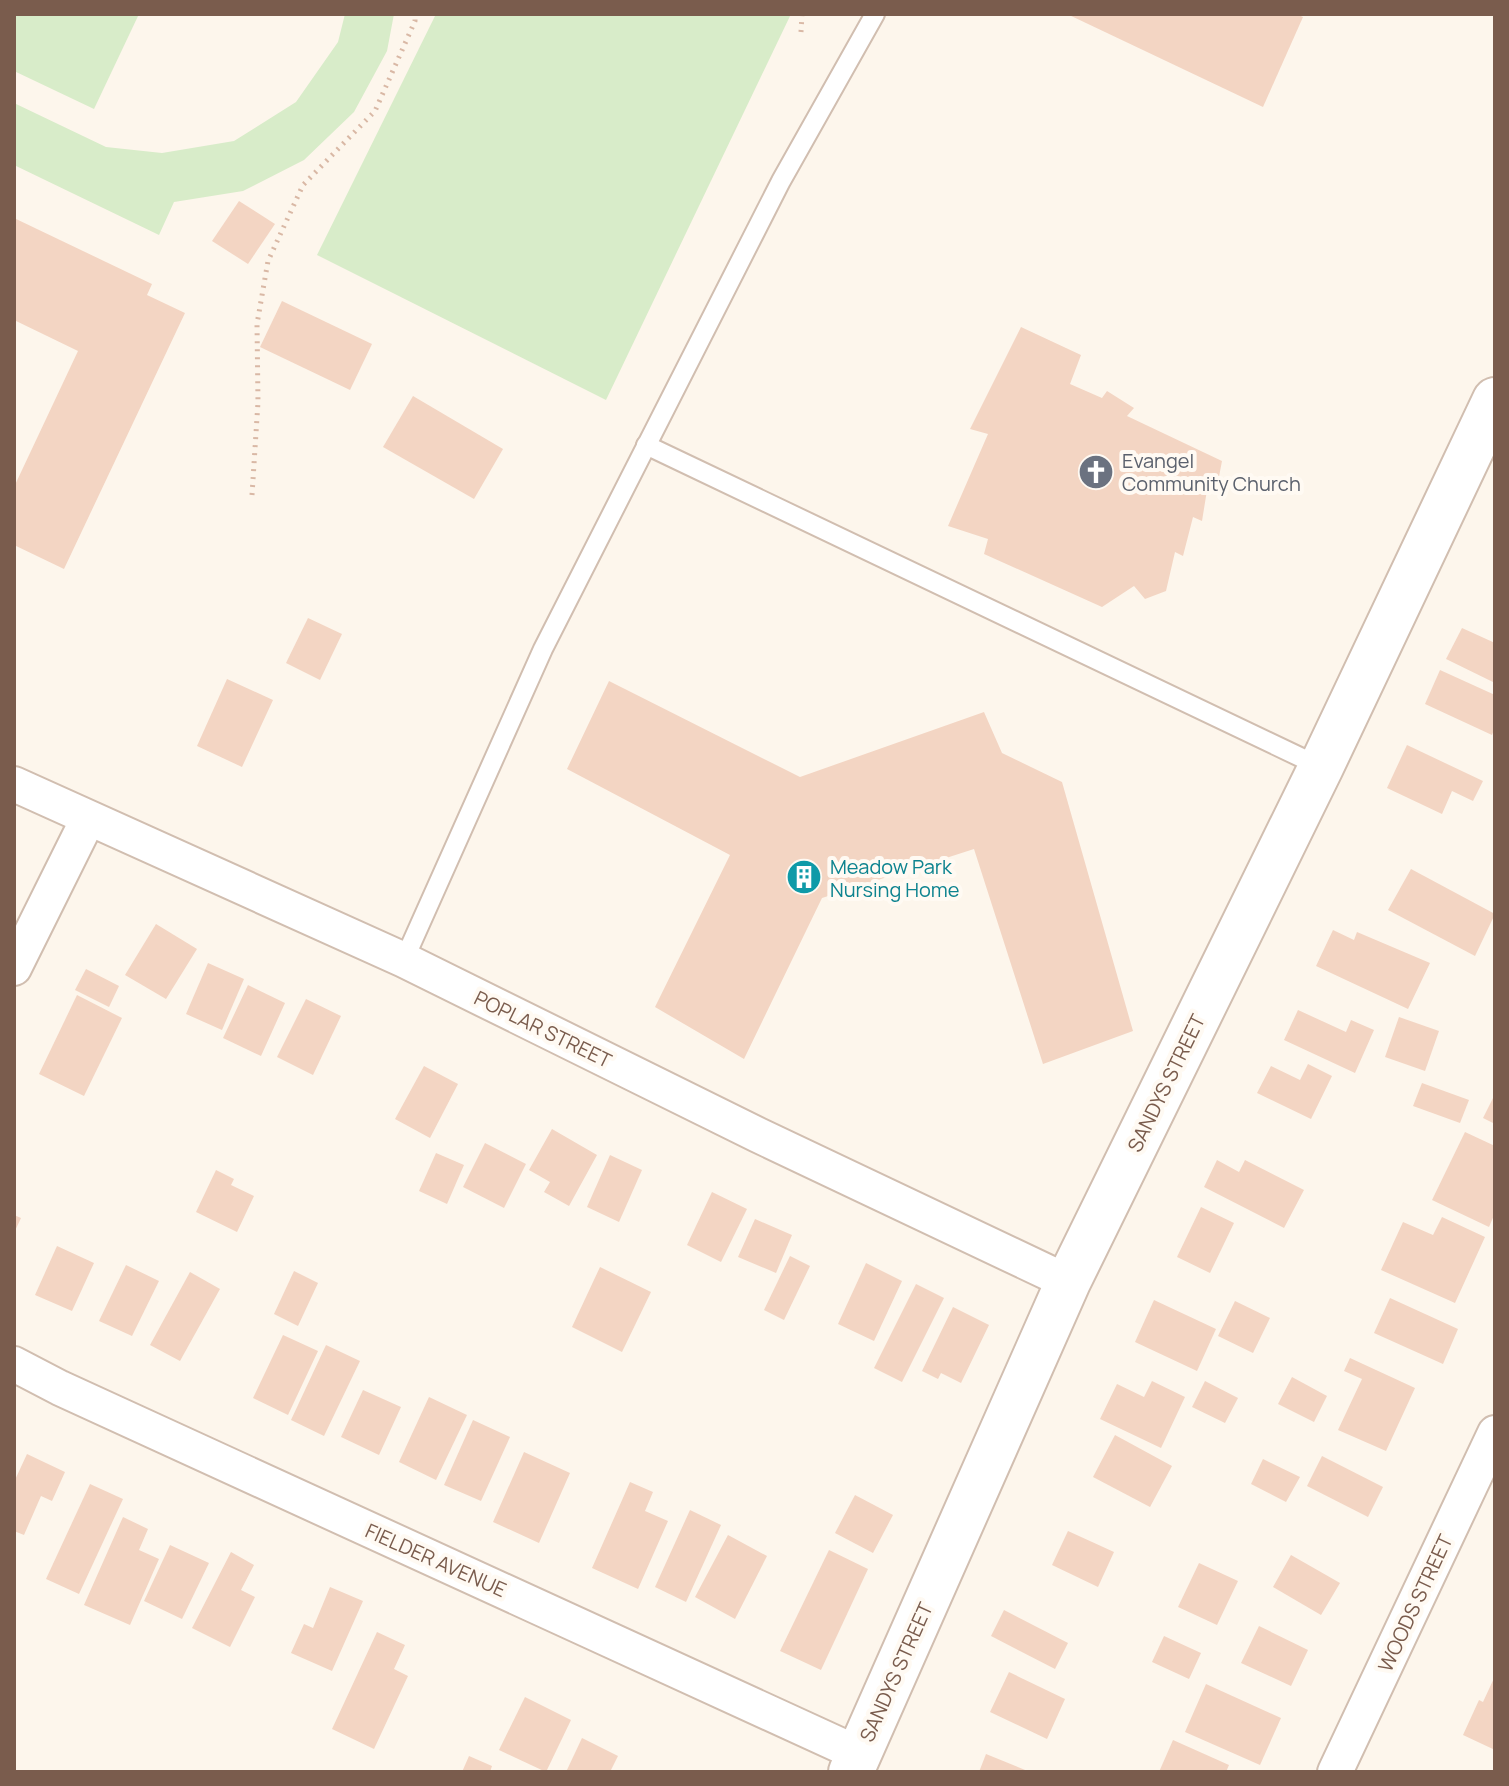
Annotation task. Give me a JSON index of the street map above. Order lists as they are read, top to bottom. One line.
{"streets":{"street":["POPLAR STREET","SANDYS STREET","FIELDER AVENUE","WOODS STREET"]},"crossings":[["POPLAR STREET","SANDYS STREET"],["SANDYS STREET","FIELDER AVENUE"]],"places":{"church":["Evangel Community Church"],"building":["Meadow Park Nursing Home"]}}
